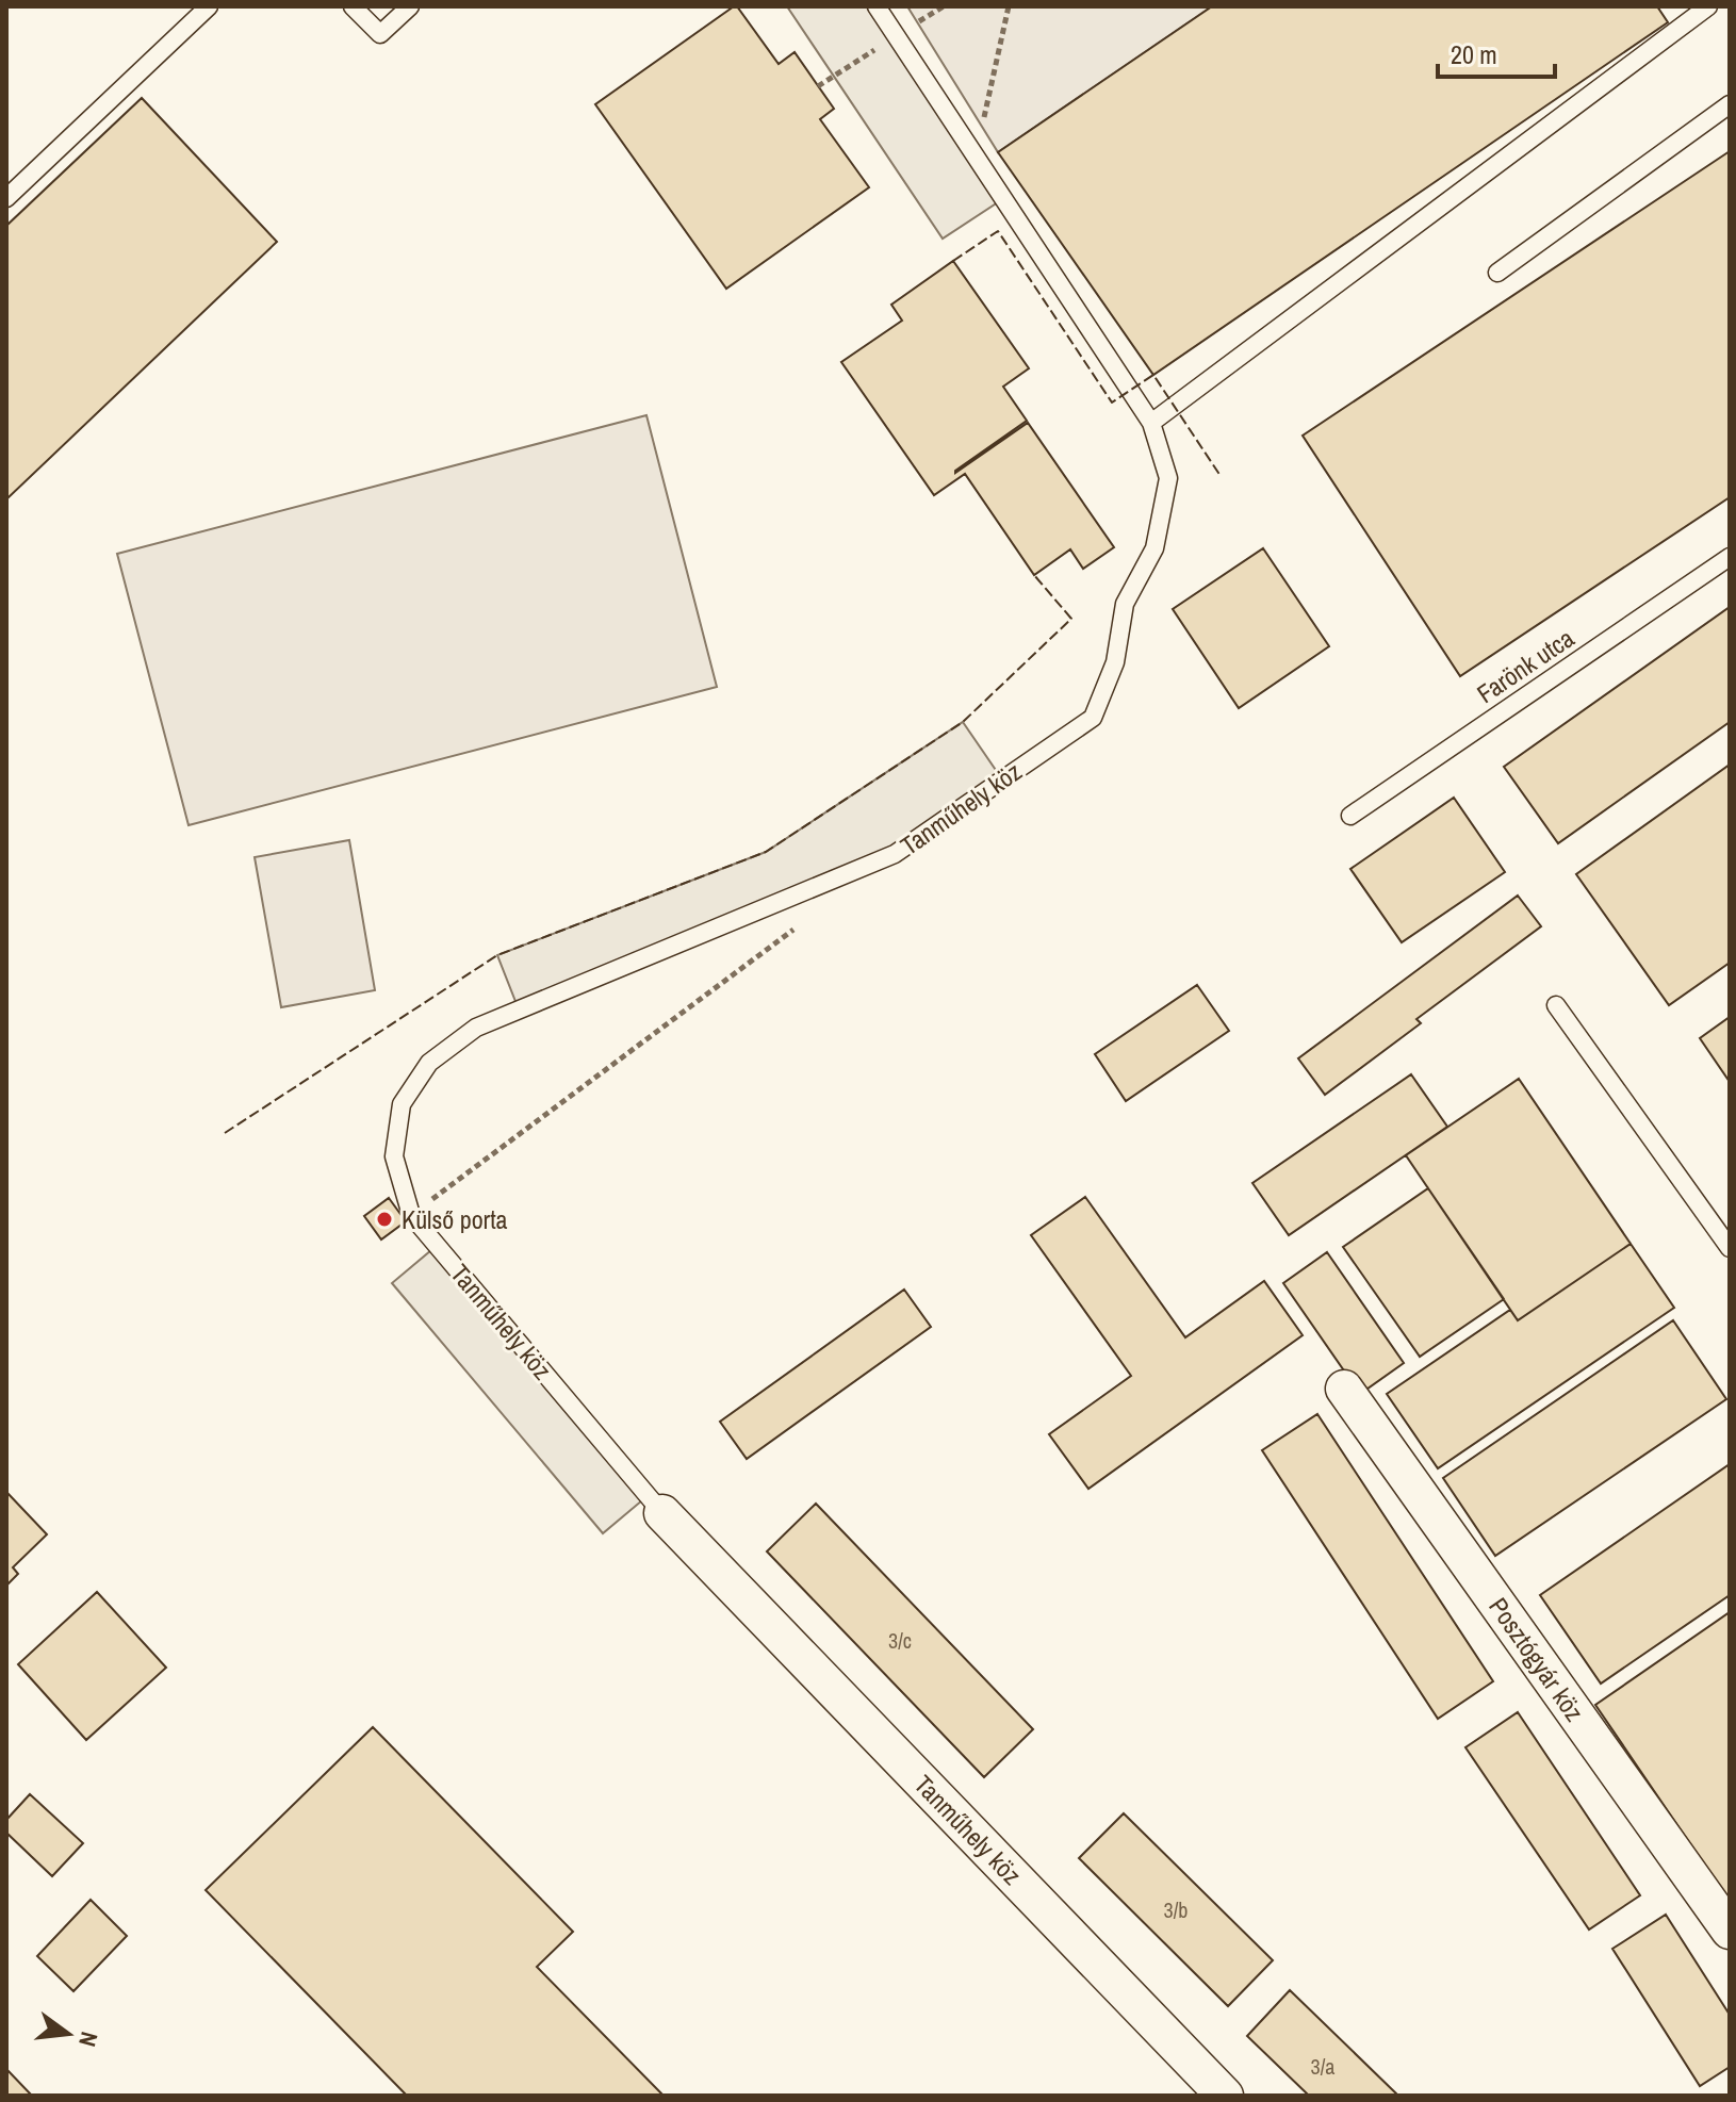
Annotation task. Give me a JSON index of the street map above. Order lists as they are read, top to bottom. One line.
{"streets":{"street":["Tanműhely köz","Posztógyár köz"],"lane":["Farönk utca"]},"places":["Külső porta"],"house_numbers":["3/c","3/b","3/a"],"scale_bar":"20 m","north":"right"}
